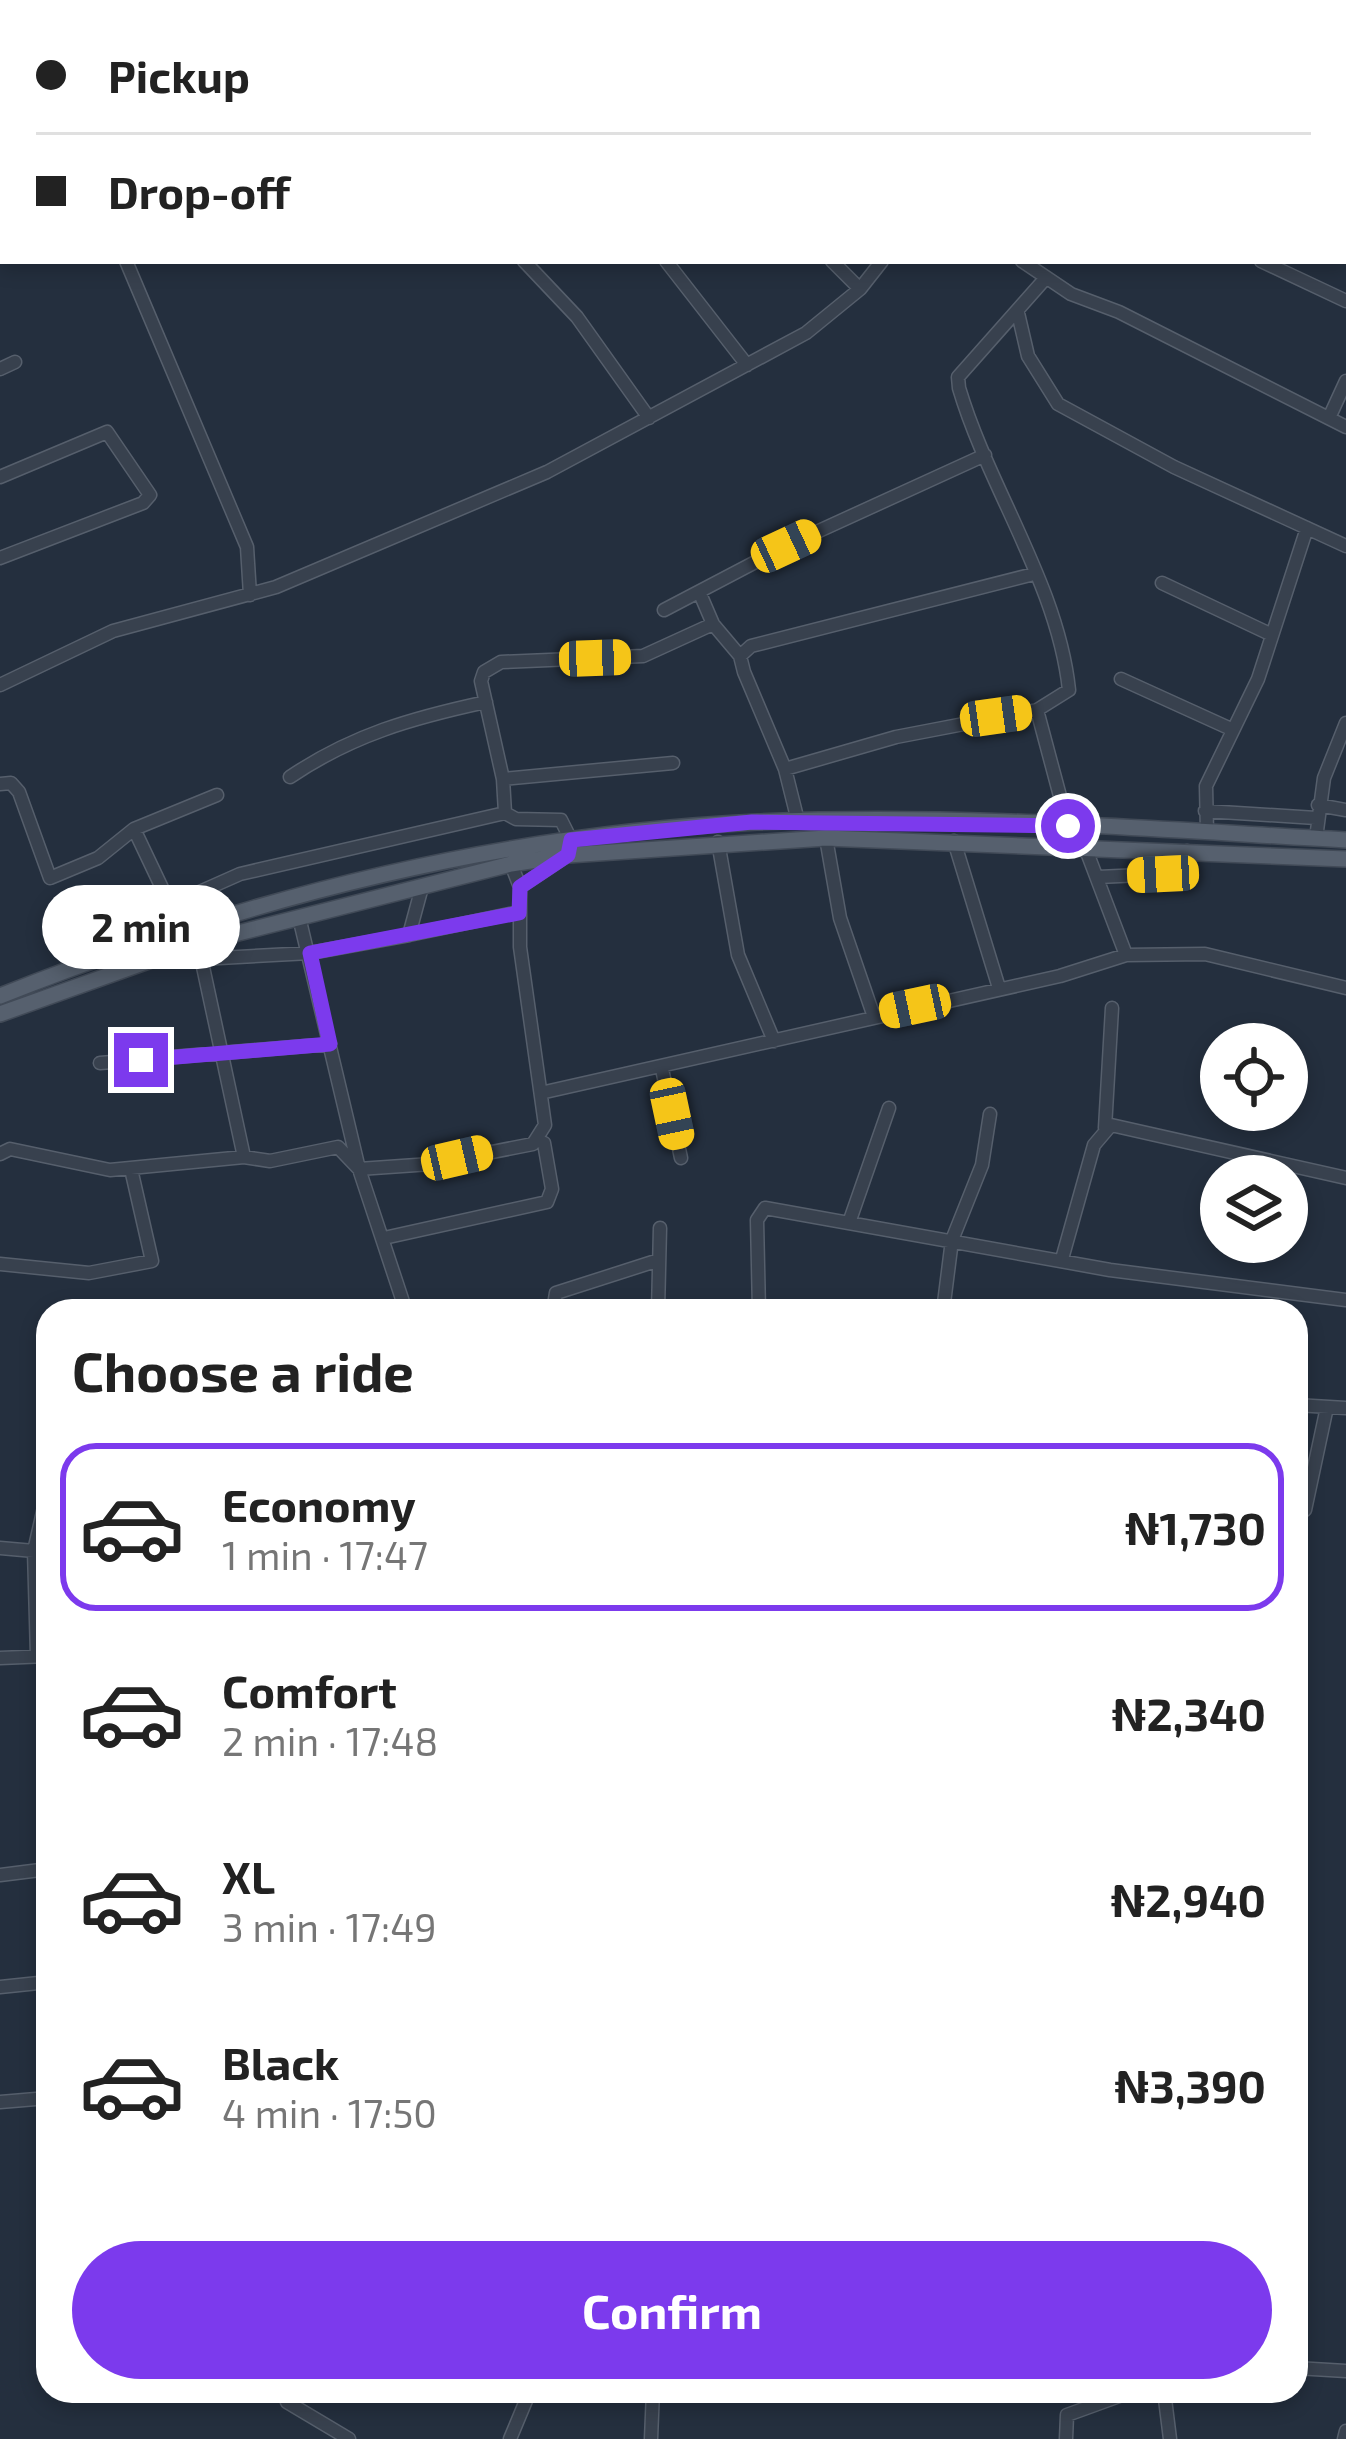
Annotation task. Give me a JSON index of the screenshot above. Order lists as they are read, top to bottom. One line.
{"page":{"banner":["Pickup","Drop-off"],"bubble":"2 min","heading":"Choose a ride","list":[{"name":"Economy","note":"1 min · 17:47","value":"₦1,730"},{"name":"Comfort","note":"2 min · 17:48","value":"₦2,340"},{"name":"XL","note":"3 min · 17:49","value":"₦2,940"},{"name":"Black","note":"4 min · 17:50","value":"₦3,390"}],"buttons":"Confirm"}}
